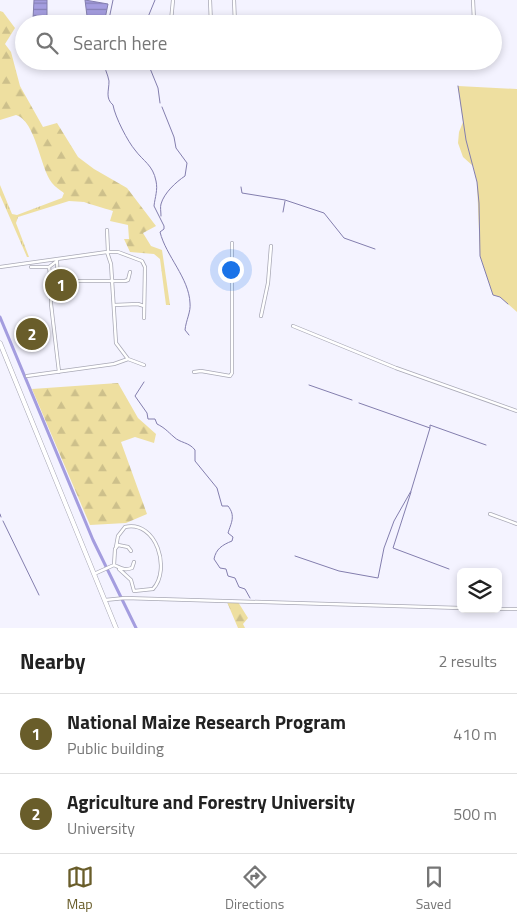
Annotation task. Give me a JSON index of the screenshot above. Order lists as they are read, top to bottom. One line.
{"page":{"search":"Search here","pins":["1","2"],"heading":["Nearby","2 results"],"list":[{"mark":"1","name":"National Maize Research Program","note":"Public building","value":"410 m"},{"mark":"2","name":"Agriculture and Forestry University","note":"University","value":"500 m"}],"nav":["Map","Directions","Saved"]}}
